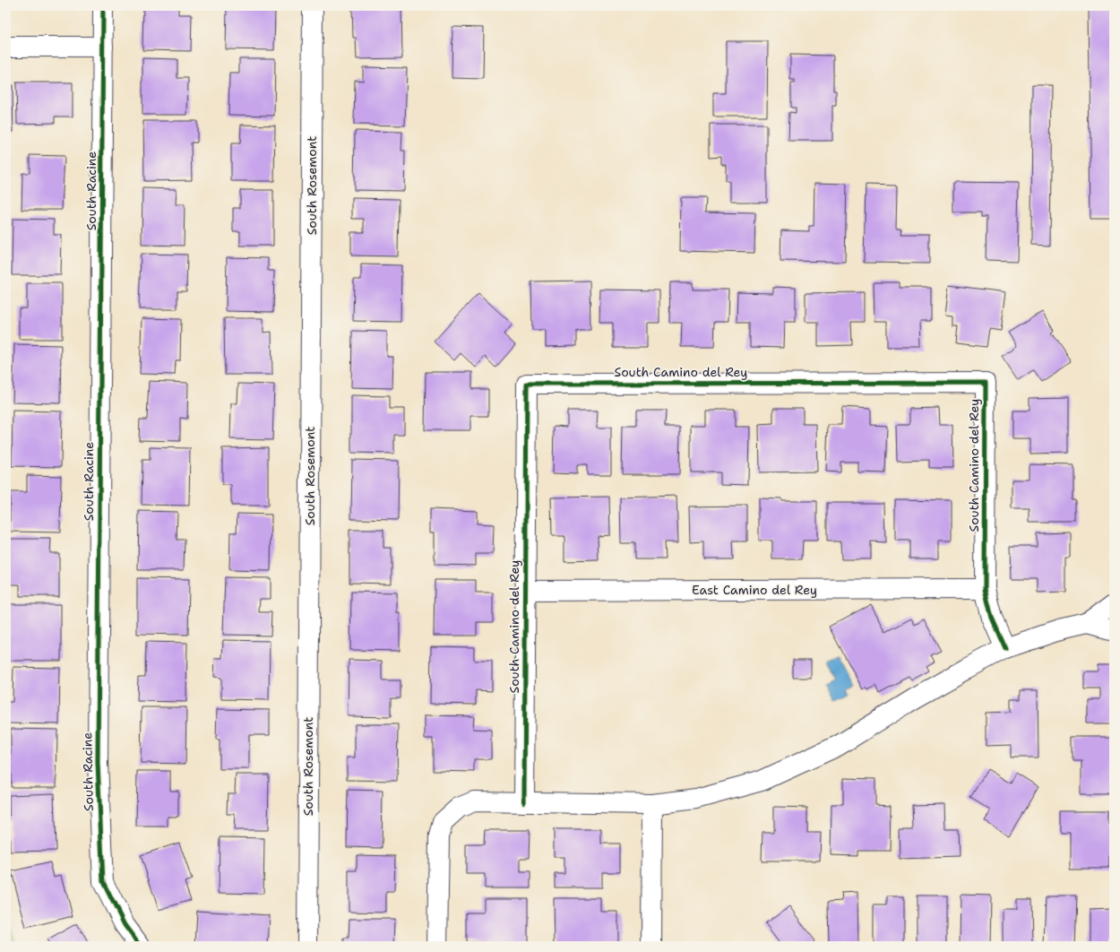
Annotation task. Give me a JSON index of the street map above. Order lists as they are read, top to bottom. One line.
{"streets":{"street":["South Rosemont","South Racine","South Camino del Rey","East Camino del Rey"]},"crossings":[["South Camino del Rey","East Camino del Rey"]]}
